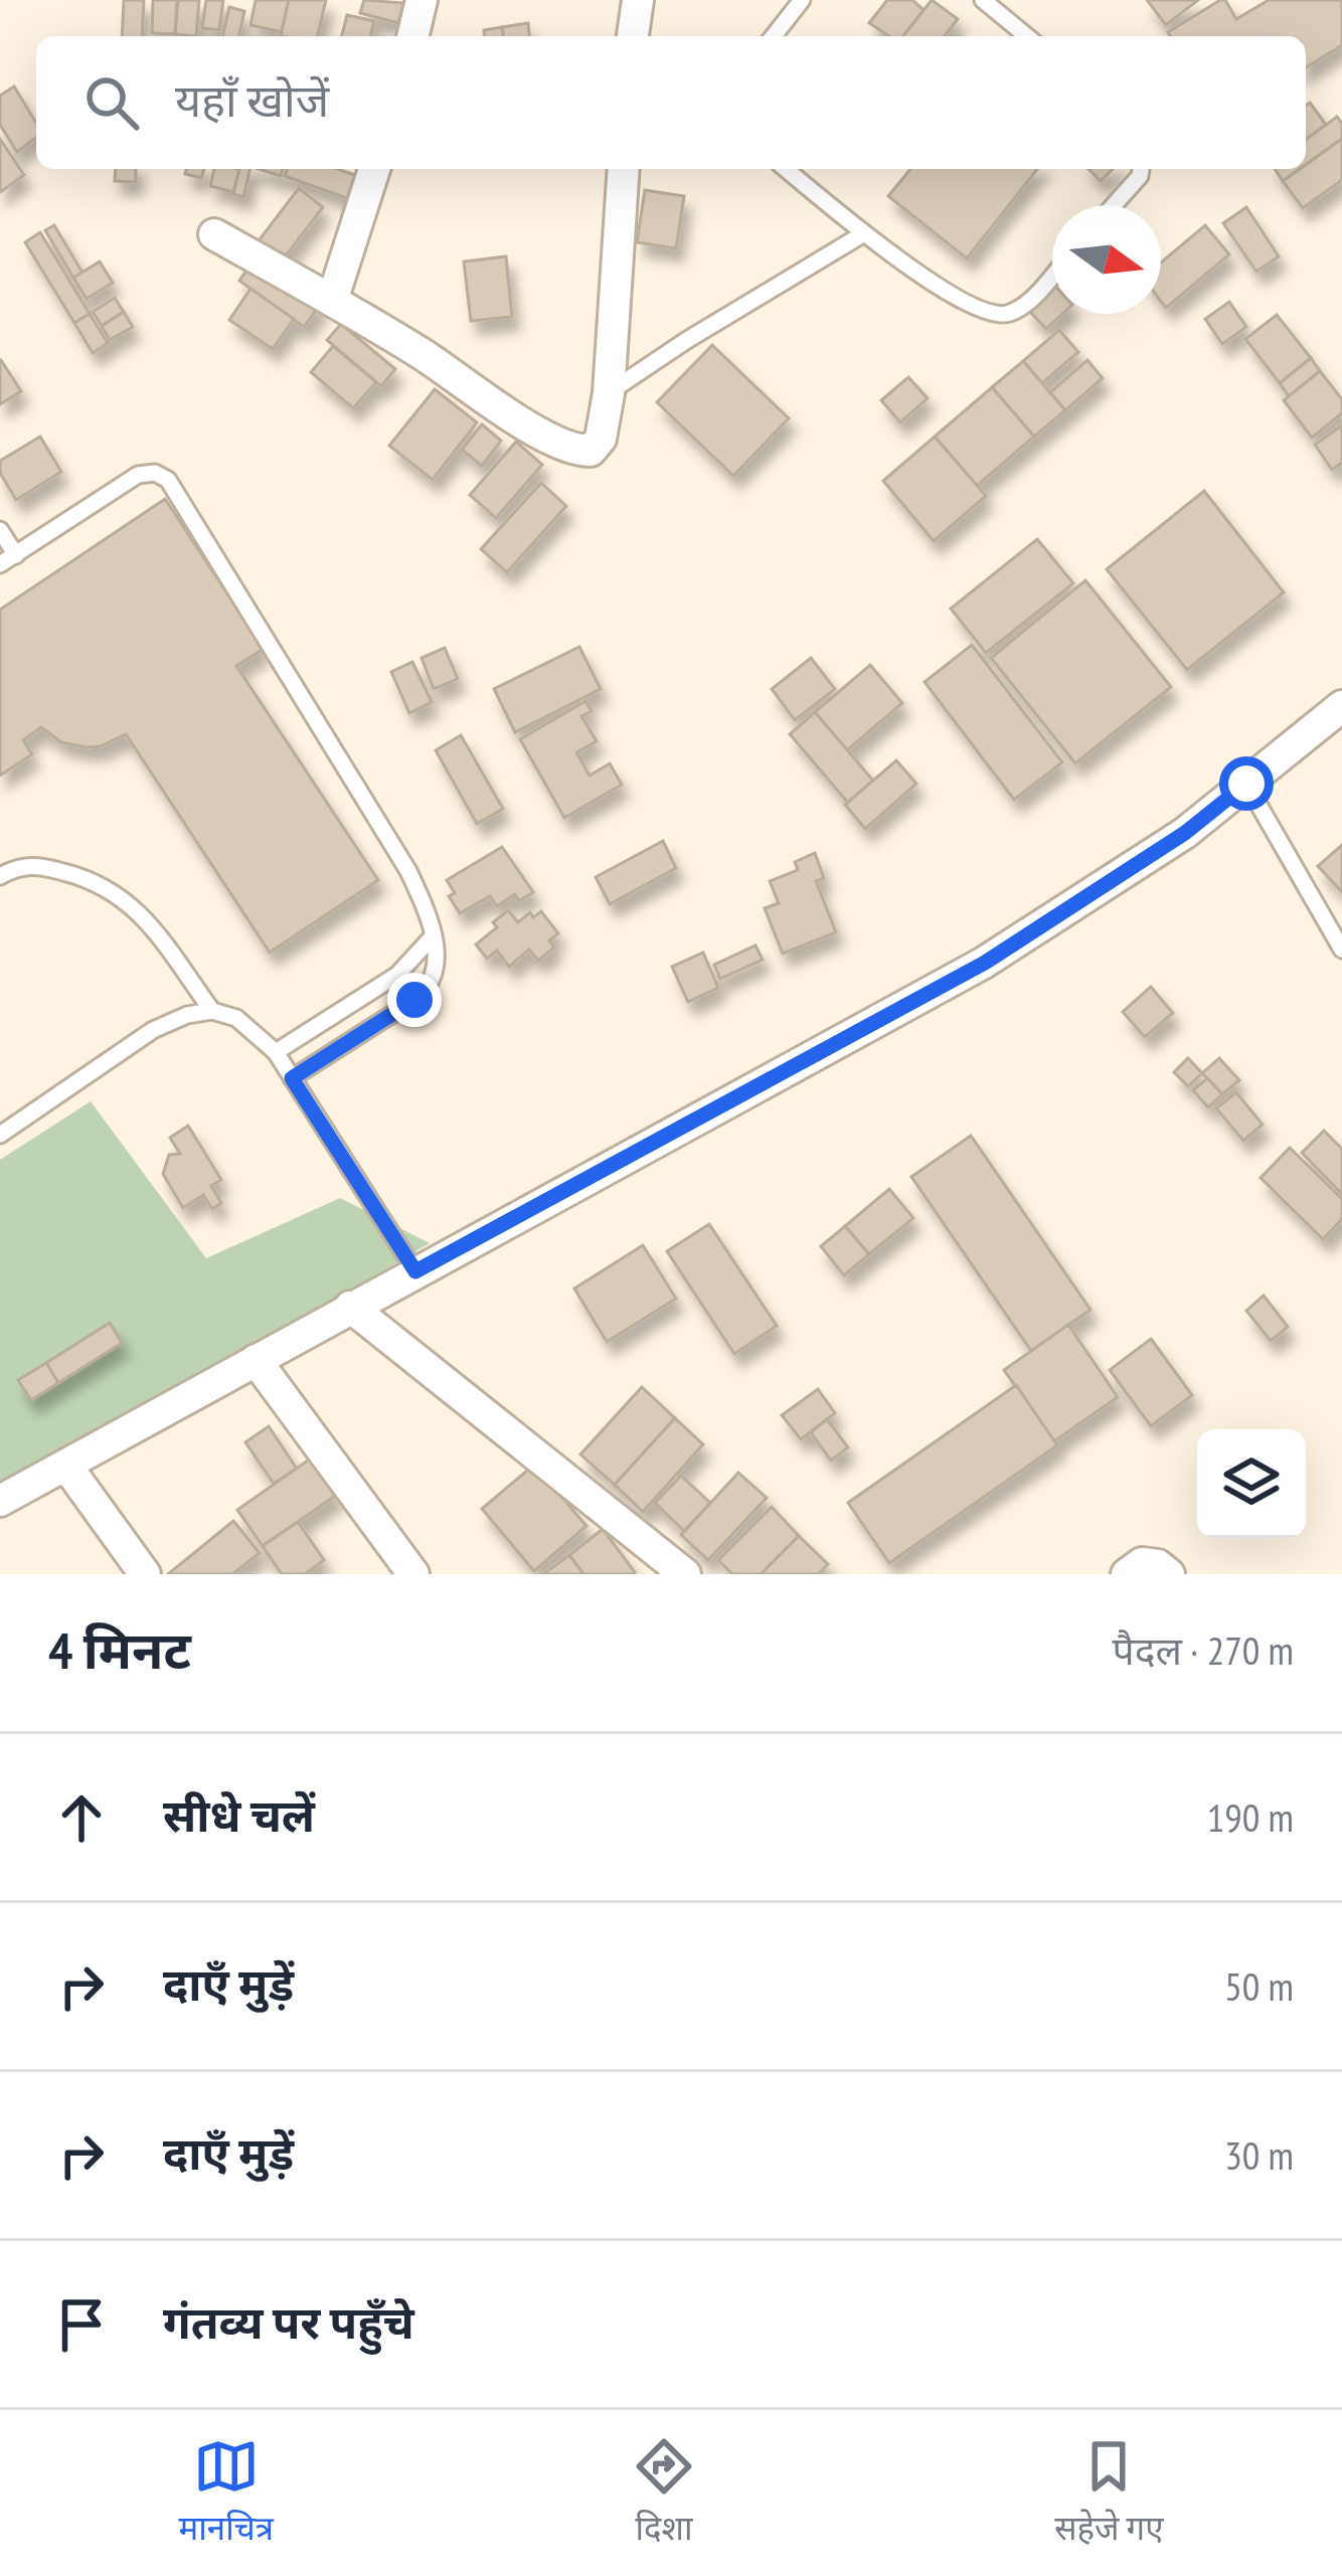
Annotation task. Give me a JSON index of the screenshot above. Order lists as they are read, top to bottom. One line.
{"north":"right","page":{"search":"यहाँ खोजें","heading":["4 मिनट","पैदल · 270 m"],"list":[["सीधे चलें","190 m"],["दाएँ मुड़ें","50 m"],["दाएँ मुड़ें","30 m"],"गंतव्य पर पहुँचे"],"nav":["मानचित्र","दिशा","सहेजे गए"]}}
